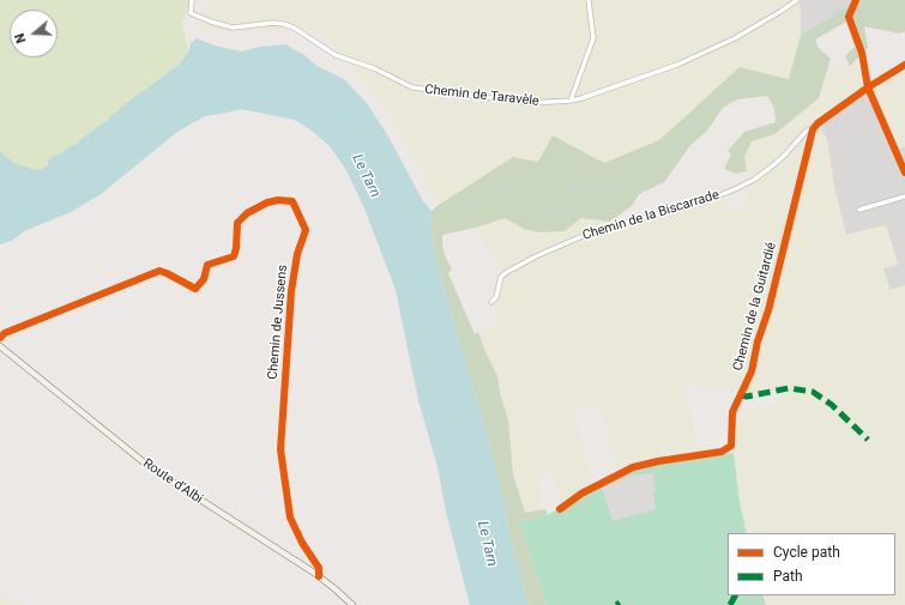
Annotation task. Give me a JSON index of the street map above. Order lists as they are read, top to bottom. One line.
{"streets":{"street":["Chemin de Taravèle","Chemin de la Biscarrade","Chemin de la Guitardié","Chemin de Jussens","Route d'Albi"]},"crossings":[["Chemin de la Biscarrade","Chemin de la Guitardié"],["Chemin de Jussens","Route d'Albi"]],"water":["Le Tarn"],"legend":["Cycle path","Path"],"north":"left"}
